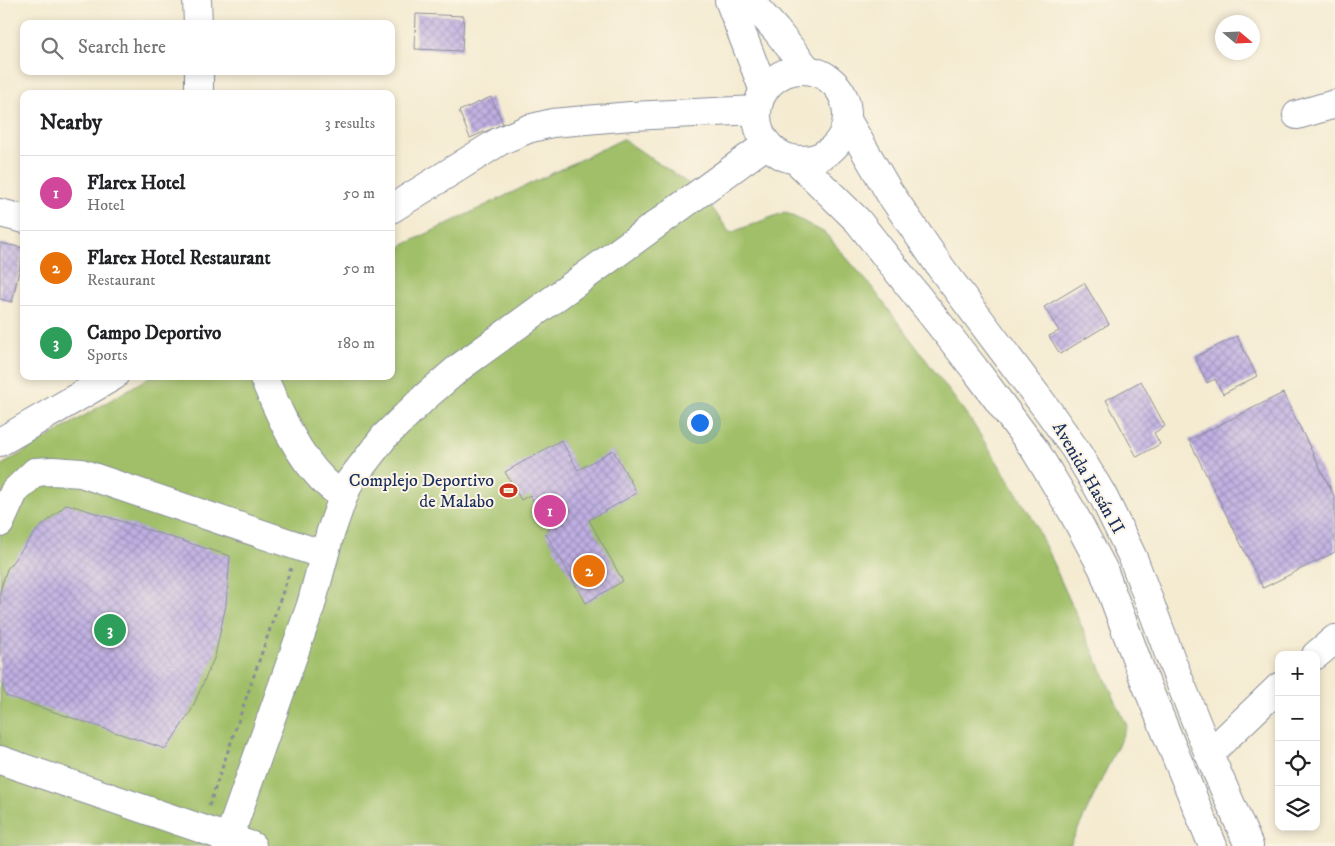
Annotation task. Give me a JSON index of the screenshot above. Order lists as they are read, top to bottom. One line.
{"streets":{"main road":["Avenida Hasán II"]},"places":{"sports":["Complejo Deportivo de Malabo"]},"north":"right","page":{"search":"Search here","heading":["Nearby","3 results"],"list":[{"mark":"1","name":"Flarex Hotel","note":"Hotel","value":"50 m"},{"mark":"2","name":"Flarex Hotel Restaurant","note":"Restaurant","value":"50 m"},{"mark":"3","name":"Campo Deportivo","note":"Sports","value":"180 m"}],"pins":["1","2","3"],"map_buttons":["+","−"]}}
